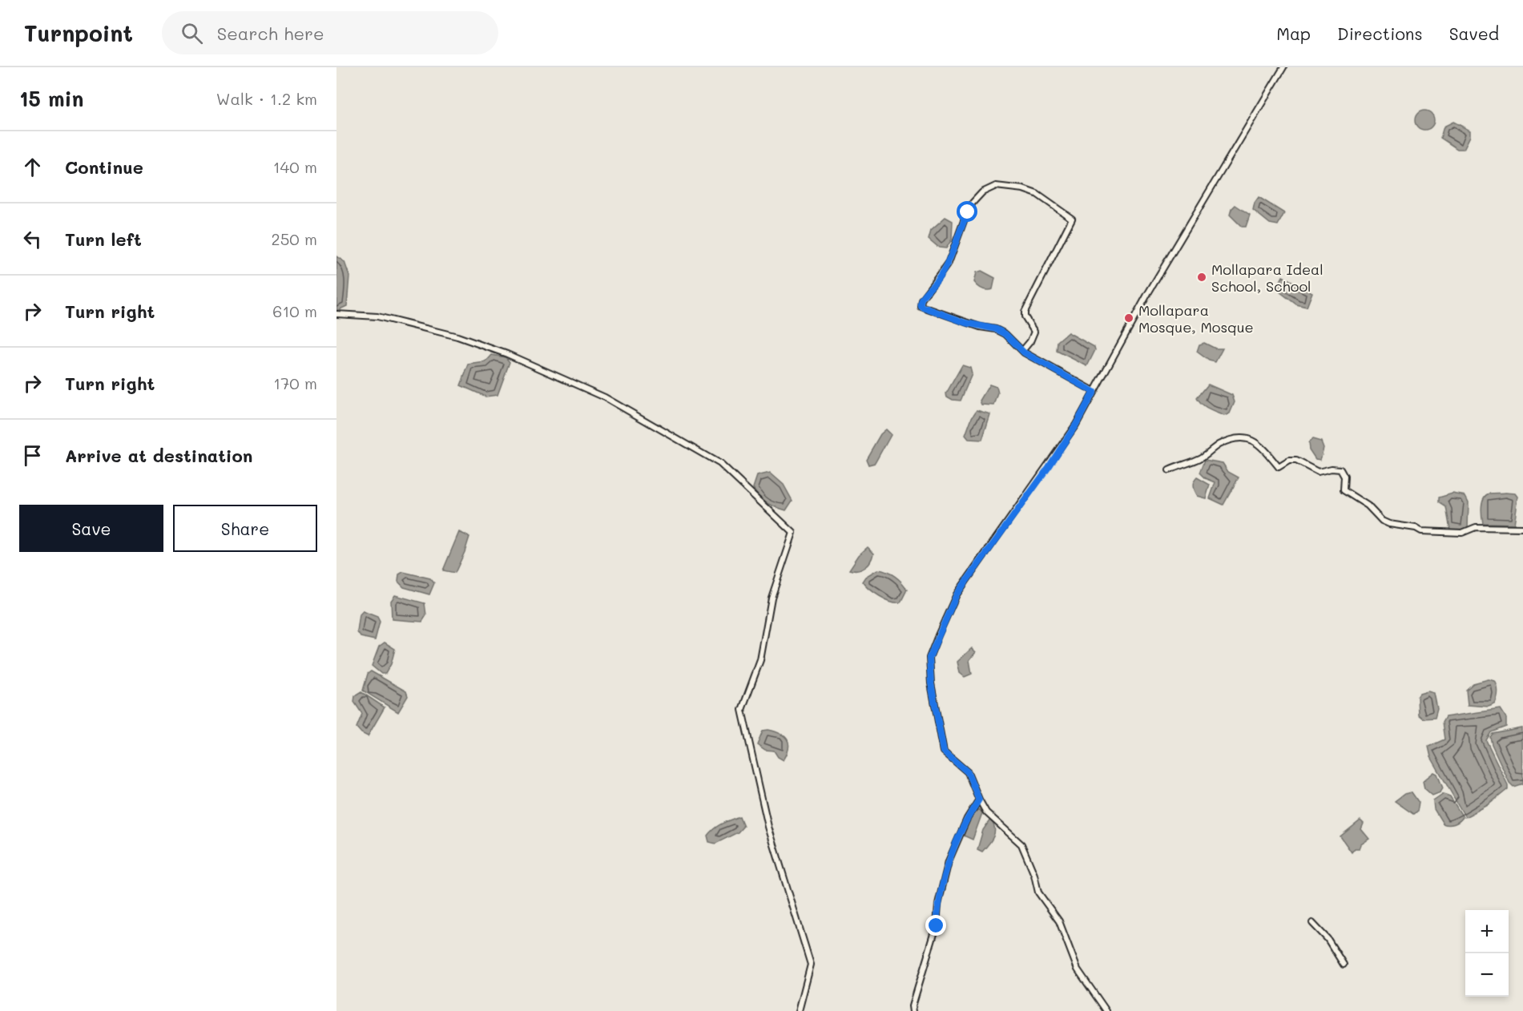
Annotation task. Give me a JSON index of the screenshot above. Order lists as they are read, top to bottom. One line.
{"places":["Mollapara Ideal School, School","Mollapara Mosque, Mosque"],"page":{"header":"Turnpoint","search":"Search here","nav":["Map","Directions","Saved"],"heading":["15 min","Walk · 1.2 km"],"list":[["Continue","140 m"],["Turn left","250 m"],["Turn right","610 m"],["Turn right","170 m"],"Arrive at destination"],"buttons":["Save","Share"],"map_buttons":["+","−"]}}
